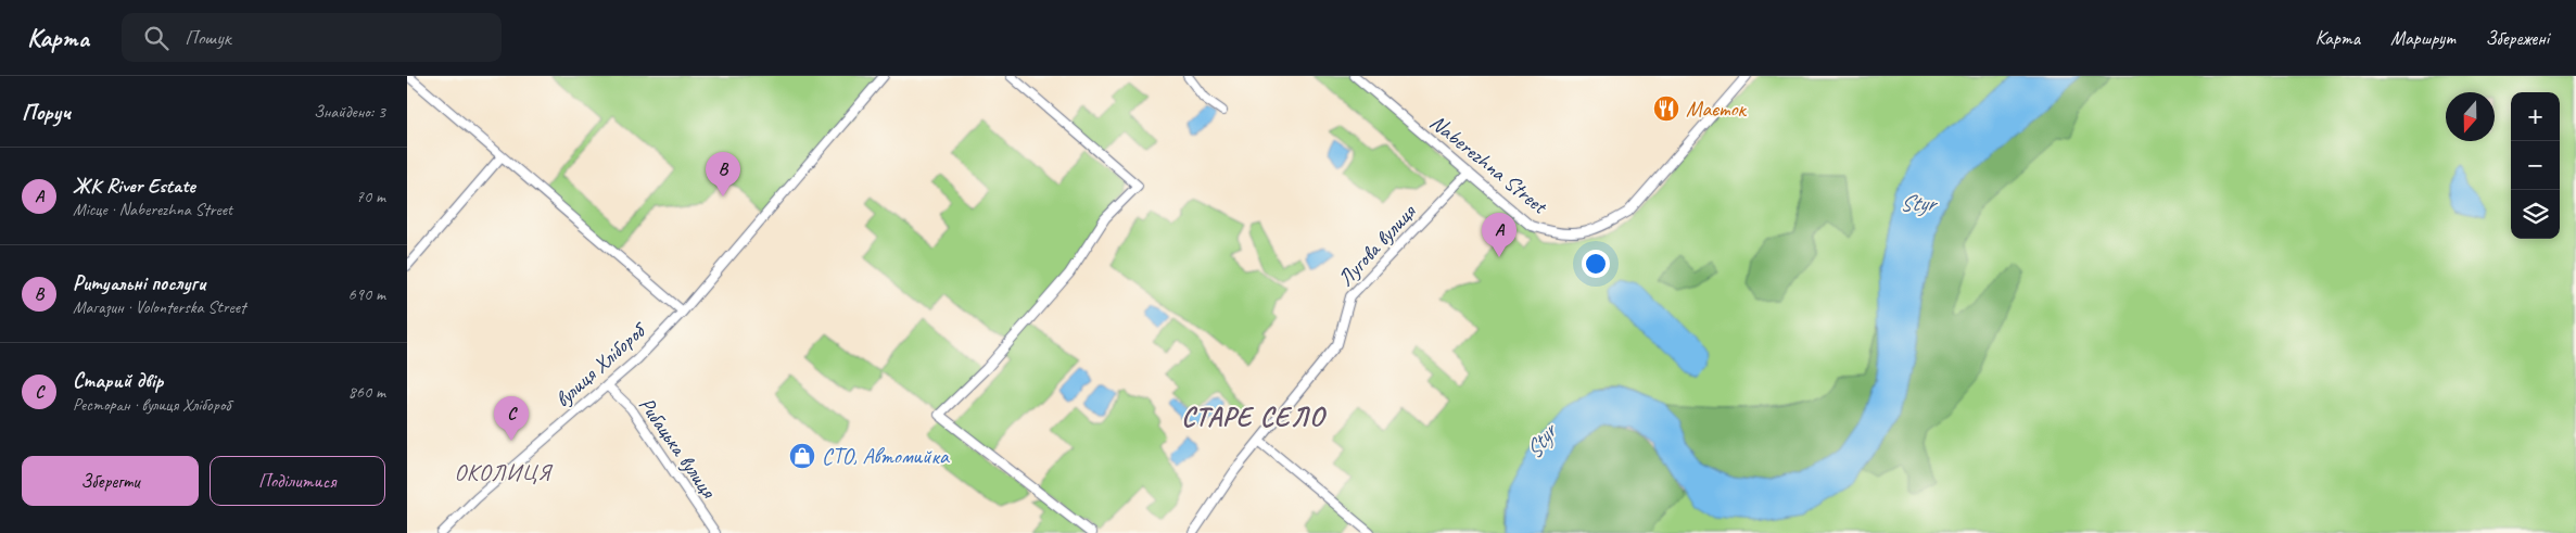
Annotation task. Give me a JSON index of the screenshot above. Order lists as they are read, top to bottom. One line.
{"streets":{"street":["Naberezhna Street","Лугова вулиця","вулиця Хлібороб","Рибацька вулиця"]},"crossings":[["Naberezhna Street","Лугова вулиця"],["вулиця Хлібороб","Рибацька вулиця"]],"districts":["СТАРЕ СЕЛО","ОКОЛИЦЯ"],"water":["Styr"],"places":{"restaurant":["Маєток"],"shop":["СТО, Автомийка"]},"north":"bottom","page":{"header":"Карта","search":"Пошук","nav":["Карта","Маршрут","Збережені"],"heading":["Поруч","Знайдено: 3"],"map_buttons":["+","−"],"list":[{"mark":"A","name":"ЖК River Estate","note":"Місце · Naberezhna Street","value":"70 m"},{"mark":"B","name":"Ритуальні послуги","note":"Магазин · Volonterska Street","value":"690 m"},{"mark":"C","name":"Старий двір","note":"Ресторан · вулиця Хлібороб","value":"860 m"}],"pins":["B","A","C"],"buttons":["Зберегти","Поділитися"]}}
